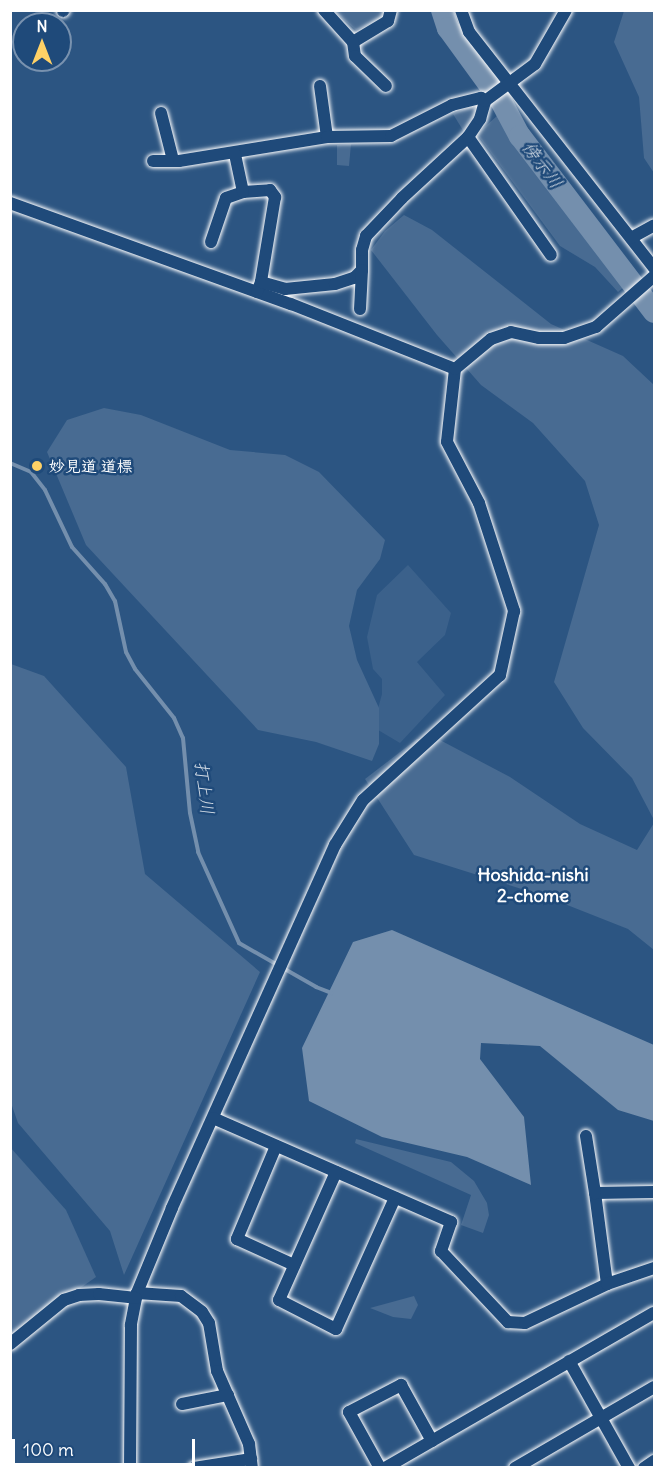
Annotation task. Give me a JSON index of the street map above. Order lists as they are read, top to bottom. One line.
{"districts":["Hoshida-nishi 2-chome"],"water":["傍示川","打上川"],"places":["妙見道 道標"],"scale_bar":"100 m","north":"top"}
